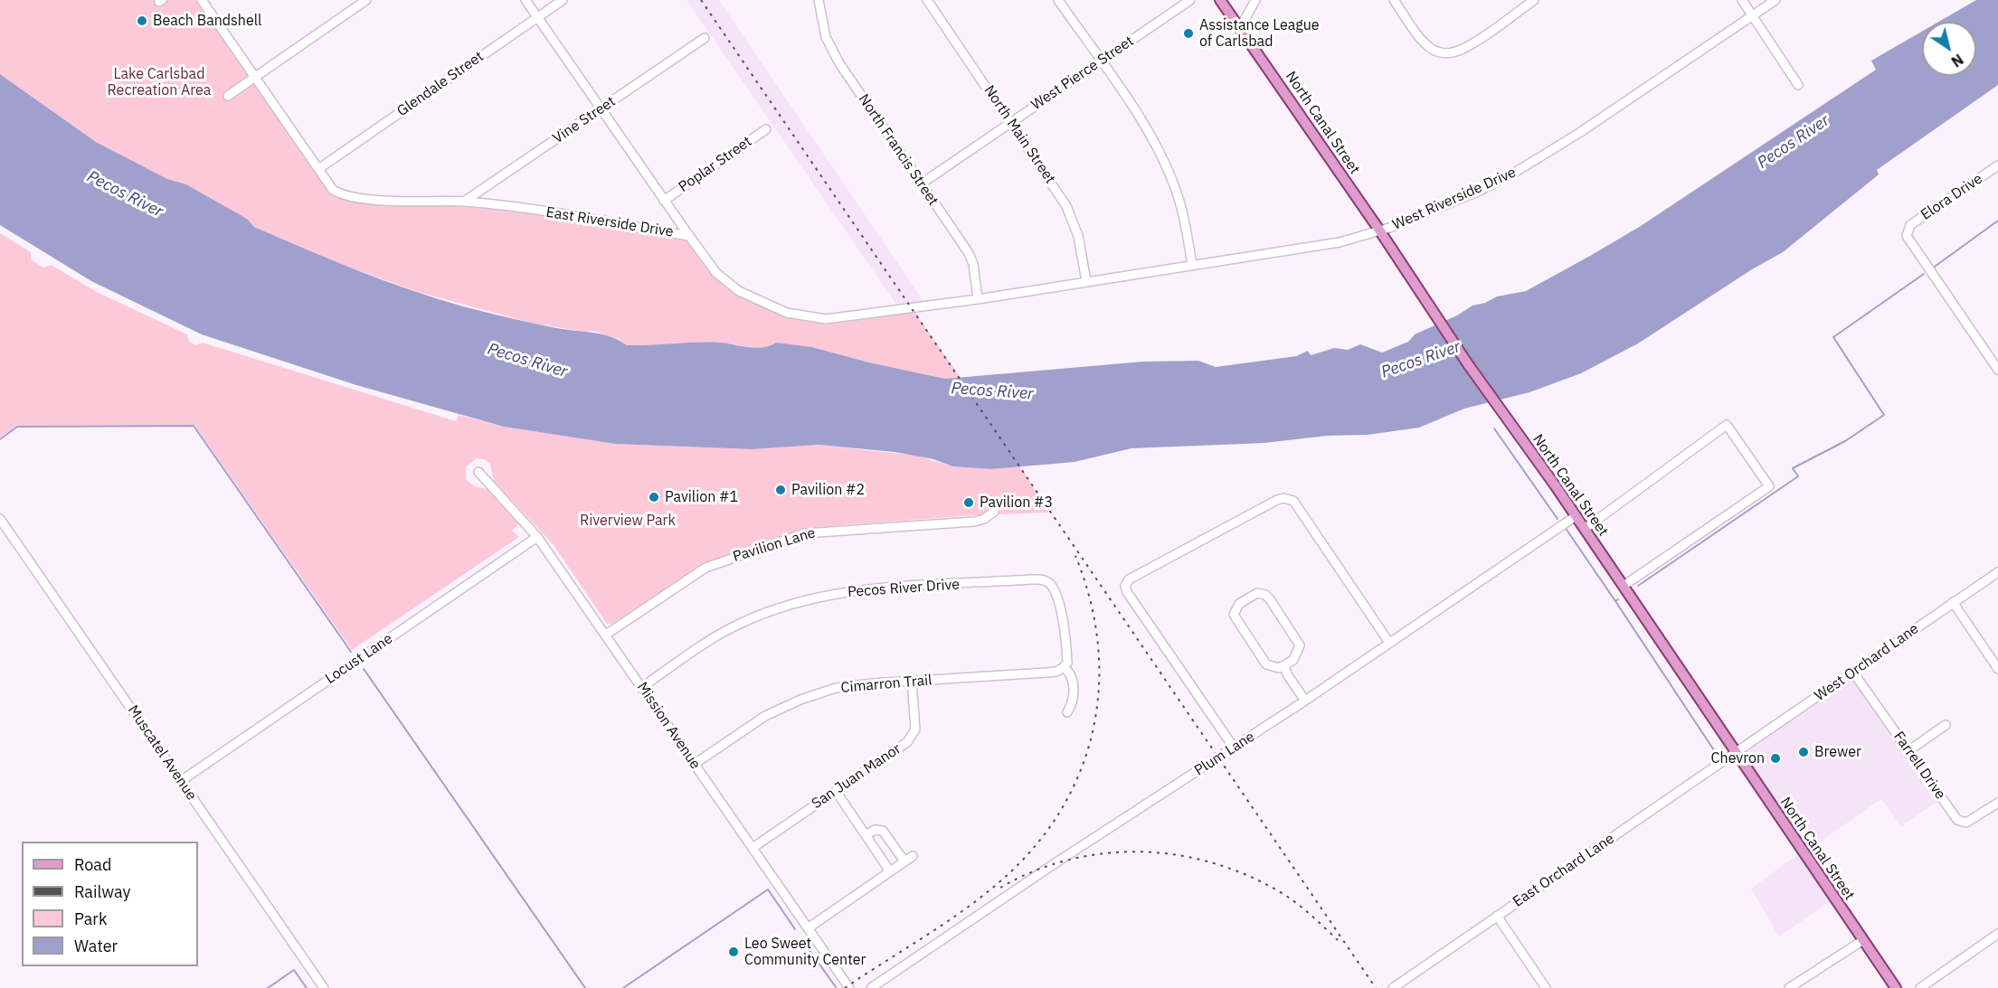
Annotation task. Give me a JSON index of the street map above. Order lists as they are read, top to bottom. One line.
{"streets":{"main road":["North Canal Street"],"street":["West Pierce Street","Glendale Street","Vine Street","North Main Street","North Francis Street","Poplar Street","Elora Drive","West Riverside Drive","East Riverside Drive","Pavilion Lane","Pecos River Drive","Locust Lane","West Orchard Lane","Cimarron Trail","Mission Avenue","Muscatel Avenue","Plum Lane","Farrell Drive","San Juan Manor","East Orchard Lane"]},"crossings":[["West Pierce Street","North Main Street"],["West Pierce Street","North Francis Street"],["Glendale Street","East Riverside Drive"],["Vine Street","East Riverside Drive"],["North Canal Street","West Riverside Drive"],["North Canal Street","West Orchard Lane"],["North Canal Street","Plum Lane"],["North Canal Street","East Orchard Lane"],["North Main Street","West Riverside Drive"],["North Main Street","East Riverside Drive"],["North Francis Street","East Riverside Drive"],["West Riverside Drive","East Riverside Drive"],["Pavilion Lane","Mission Avenue"],["Pecos River Drive","Cimarron Trail"],["Pecos River Drive","Mission Avenue"],["Locust Lane","Mission Avenue"],["Locust Lane","Muscatel Avenue"],["West Orchard Lane","Farrell Drive"],["West Orchard Lane","East Orchard Lane"],["Cimarron Trail","Mission Avenue"],["Cimarron Trail","San Juan Manor"],["Mission Avenue","San Juan Manor"]],"water":["Pecos River"],"parks":["Lake Carlsbad Recreation Area","Riverview Park"],"places":["Beach Bandshell","Assistance League of Carlsbad","Pavilion #2","Pavilion #1","Pavilion #3","Brewer","Chevron","Leo Sweet Community Center"],"legend":["Road","Railway","Park","Water"],"north":"bottom right"}
